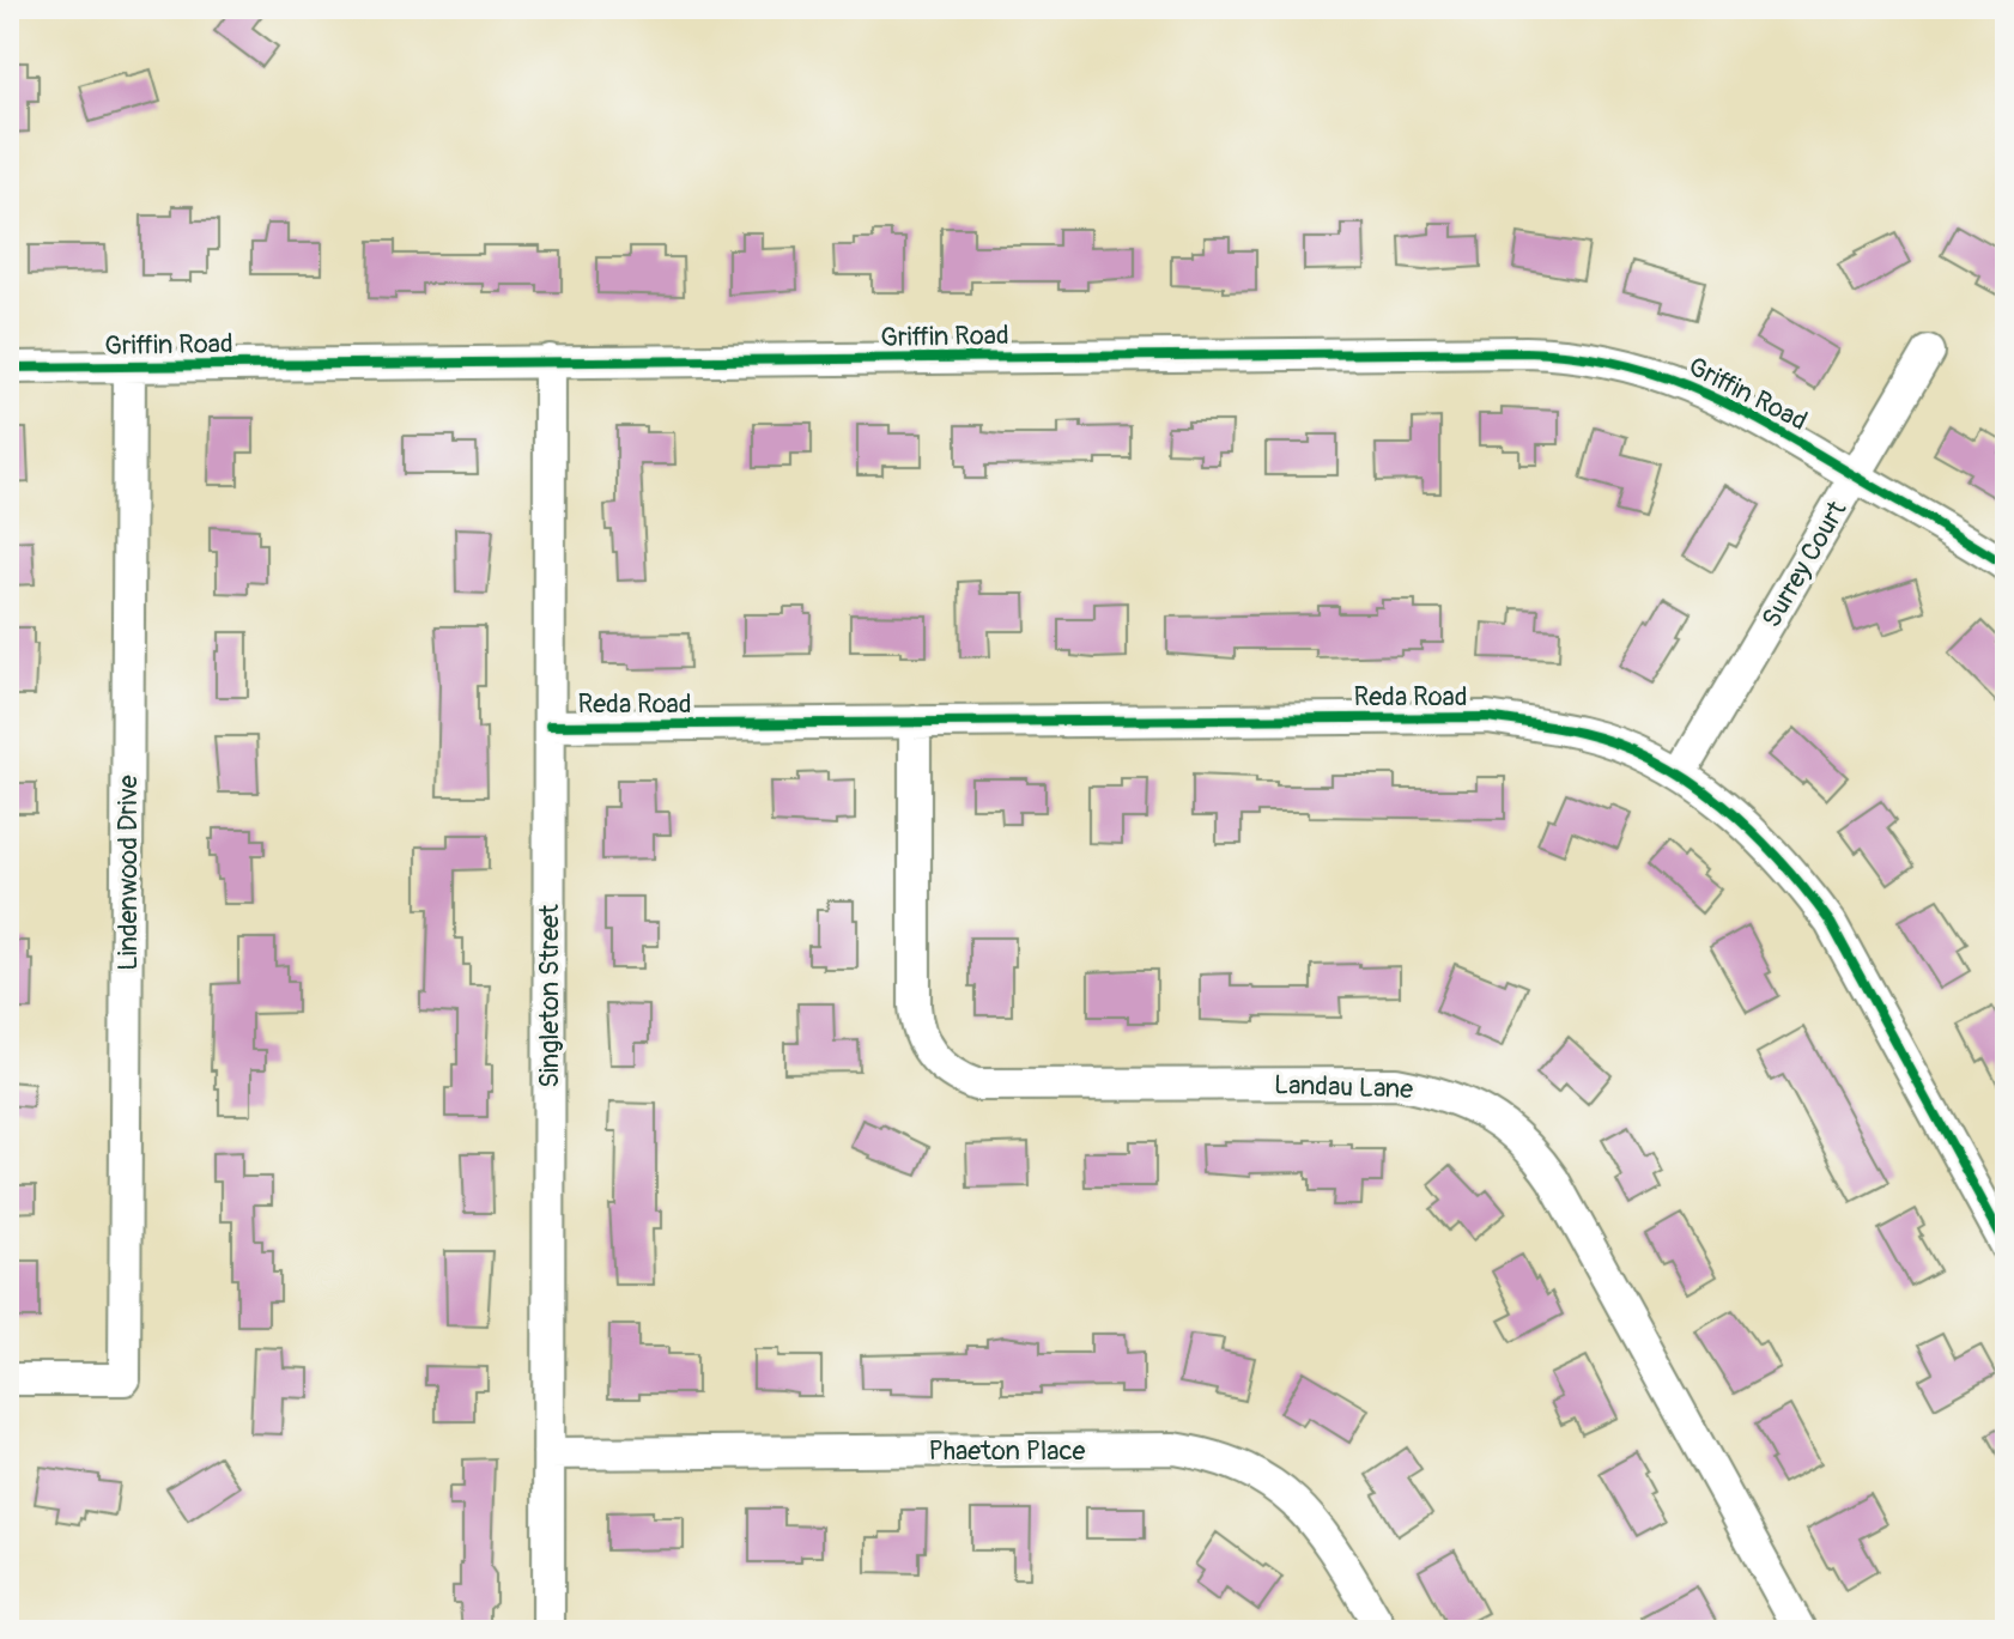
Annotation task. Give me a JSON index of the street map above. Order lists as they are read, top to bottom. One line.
{"streets":{"street":["Griffin Road","Surrey Court","Reda Road","Lindenwood Drive","Singleton Street","Landau Lane","Phaeton Place"]},"crossings":[["Griffin Road","Surrey Court"],["Griffin Road","Lindenwood Drive"],["Griffin Road","Singleton Street"],["Surrey Court","Reda Road"],["Reda Road","Singleton Street"],["Reda Road","Landau Lane"],["Singleton Street","Phaeton Place"]]}
